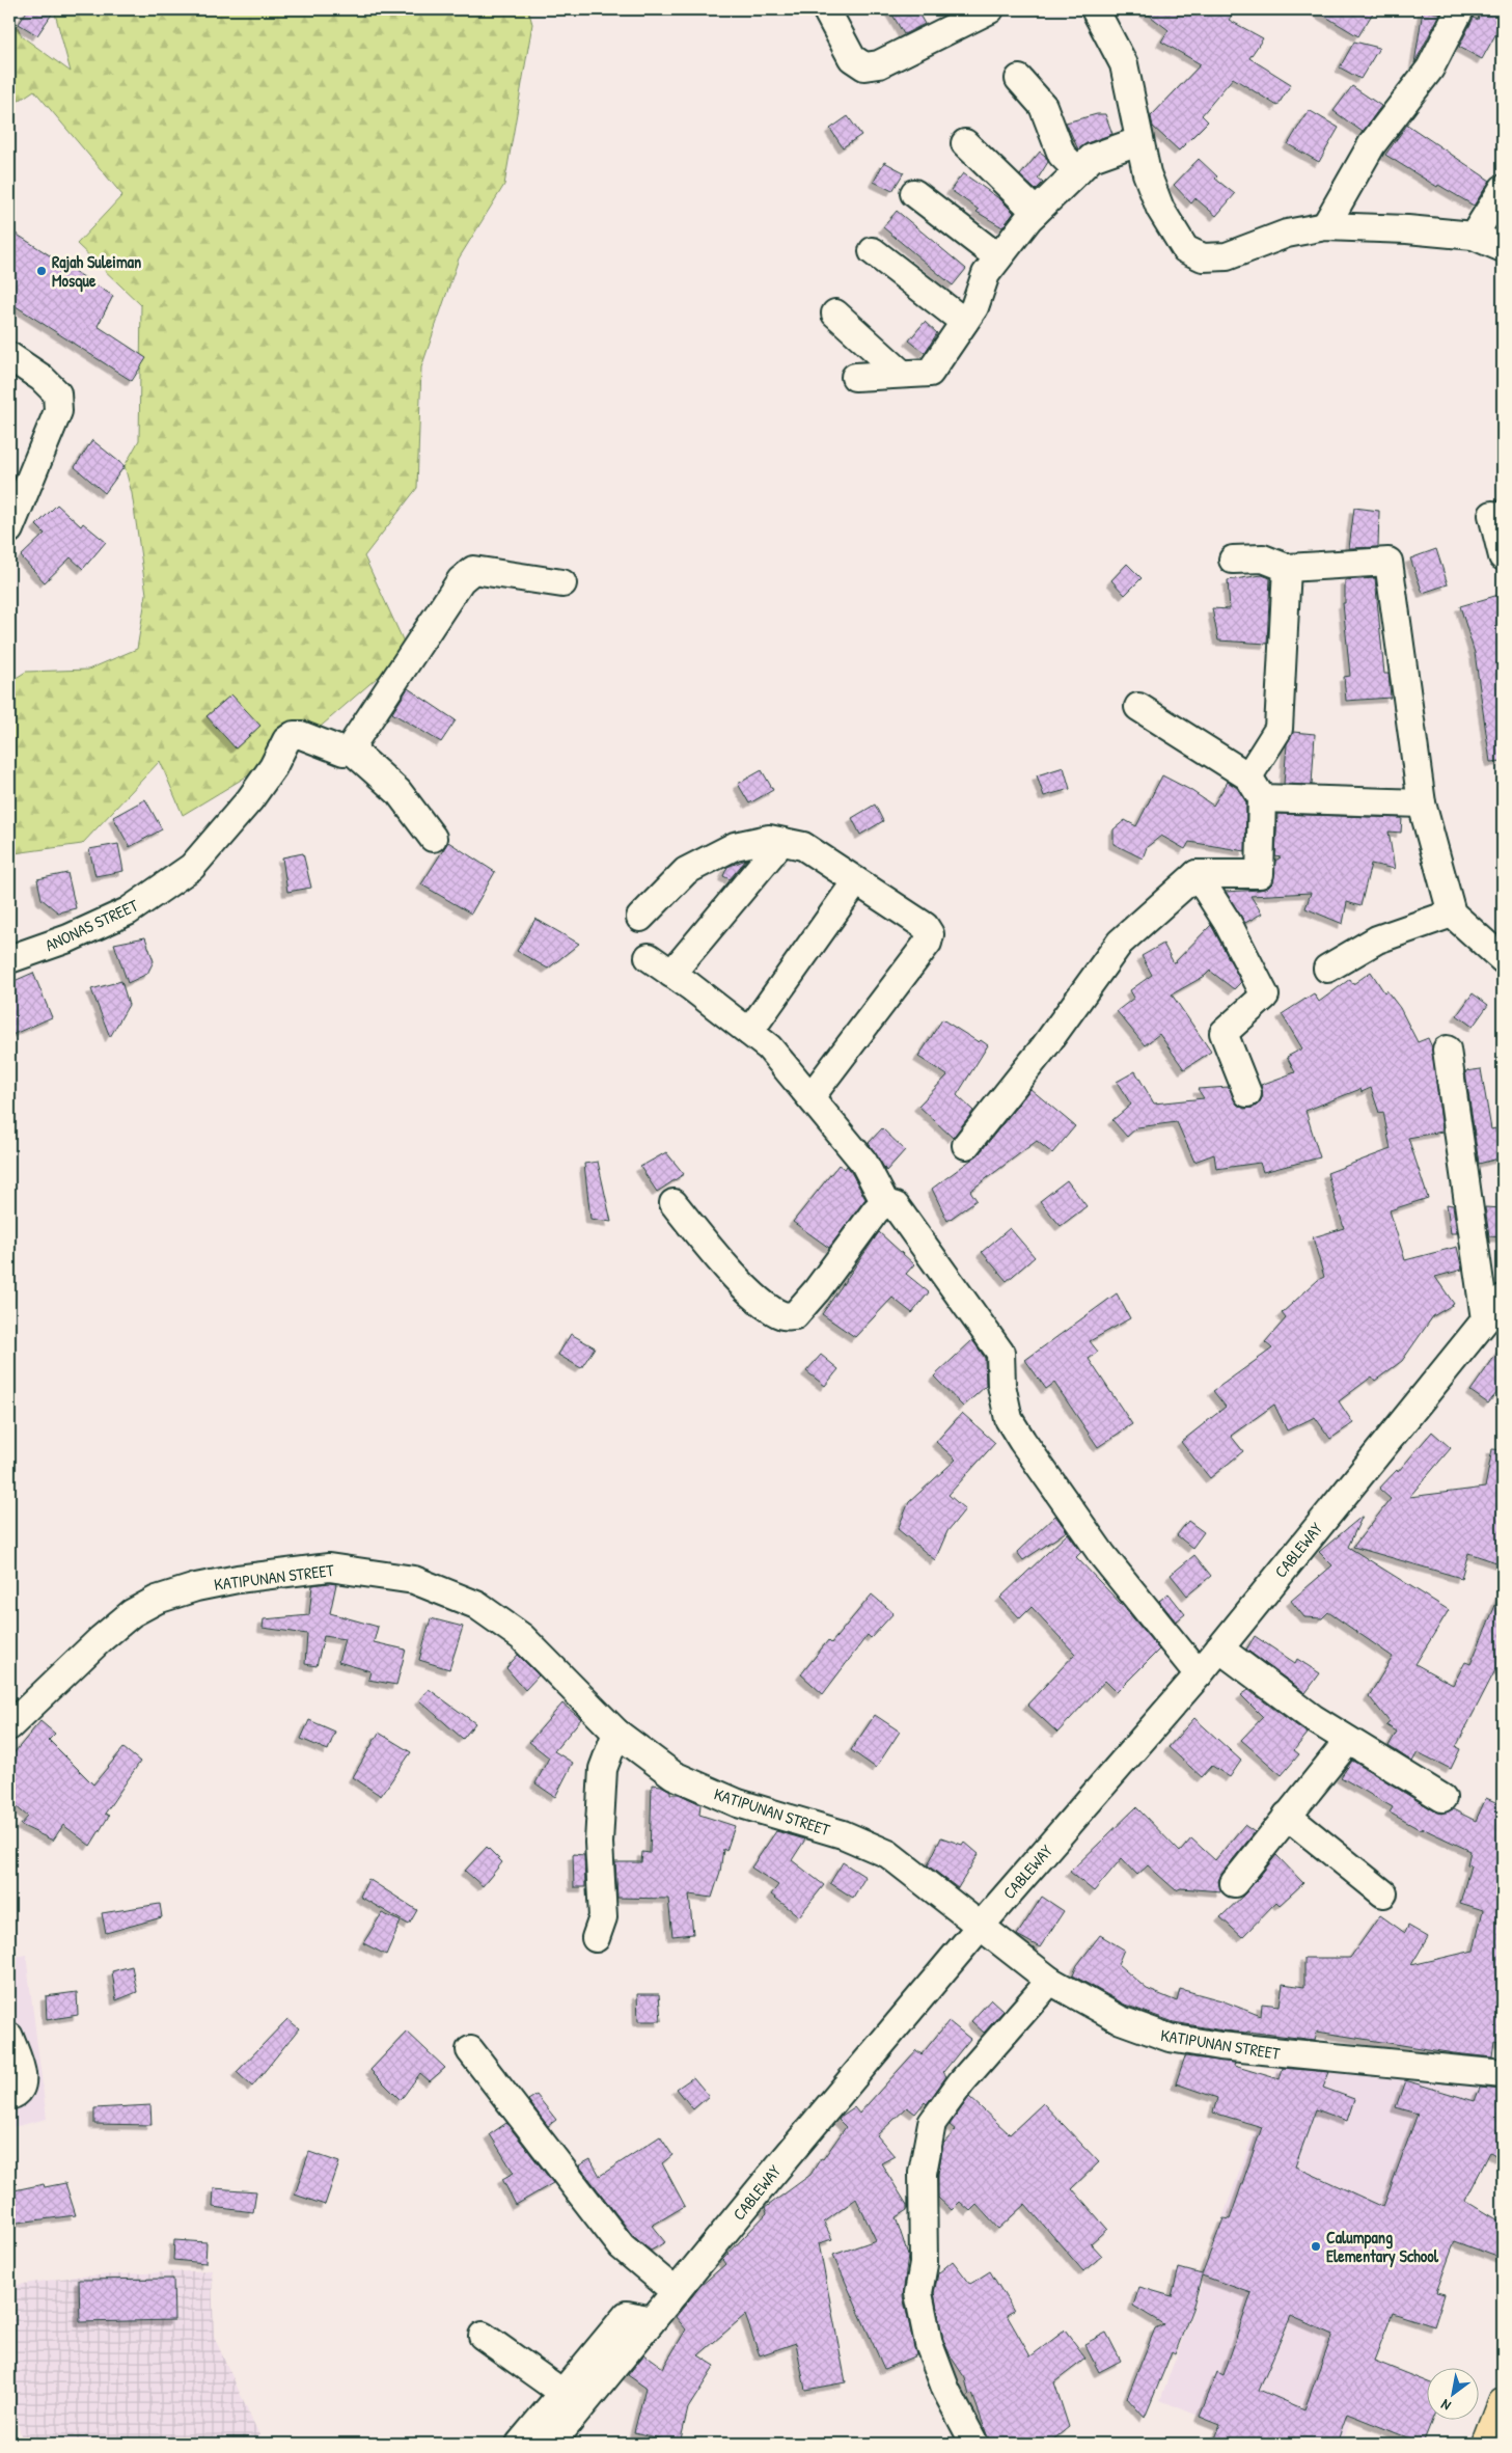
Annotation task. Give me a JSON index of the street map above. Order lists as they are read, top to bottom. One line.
{"streets":{"street":["ANONAS STREET","CABLEWAY","KATIPUNAN STREET"]},"crossings":[["CABLEWAY","KATIPUNAN STREET"]],"places":["Rajah Suleiman Mosque","Calumpang Elementary School"],"north":"bottom left"}
